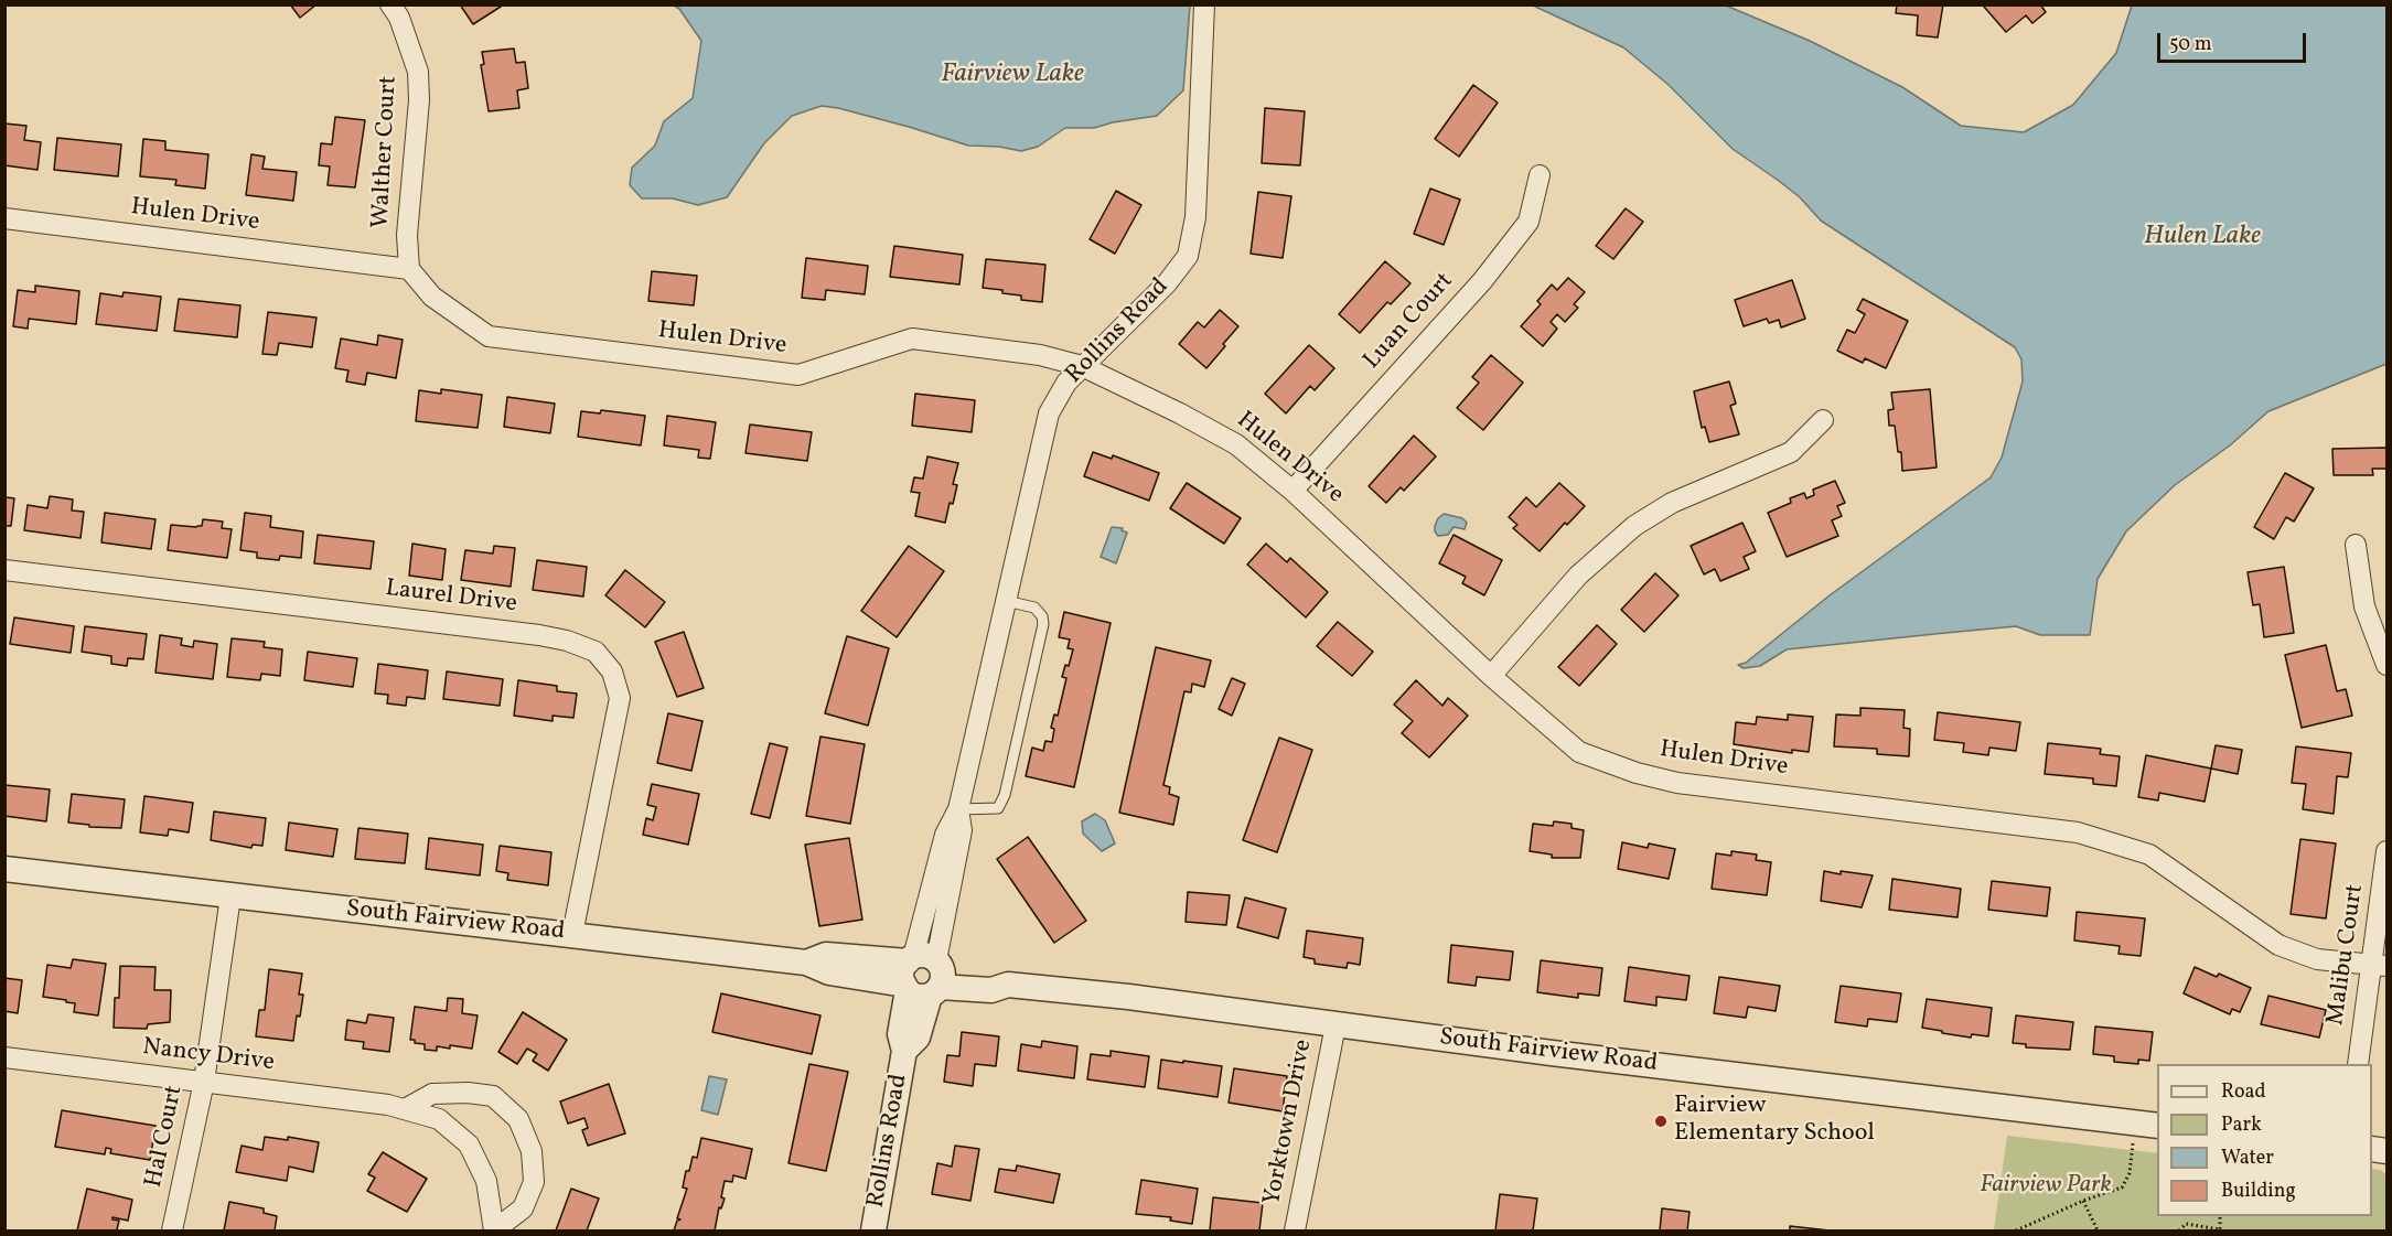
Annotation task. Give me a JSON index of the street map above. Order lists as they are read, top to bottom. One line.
{"streets":{"street":["Walther Court","Hulen Drive","Luan Court","Rollins Road","Laurel Drive","South Fairview Road","Malibu Court","Nancy Drive","Yorktown Drive","Hal Court"]},"crossings":[["Walther Court","Hulen Drive"],["Hulen Drive","Luan Court"],["Hulen Drive","Rollins Road"],["Hulen Drive","Malibu Court"],["Rollins Road","South Fairview Road"],["Laurel Drive","South Fairview Road"],["South Fairview Road","Yorktown Drive"],["South Fairview Road","Hal Court"],["Nancy Drive","Hal Court"]],"water":["Fairview Lake","Hulen Lake"],"parks":["Fairview Park"],"places":["Fairview Elementary School"],"legend":["Road","Park","Water","Building"],"scale_bar":"50 m"}
